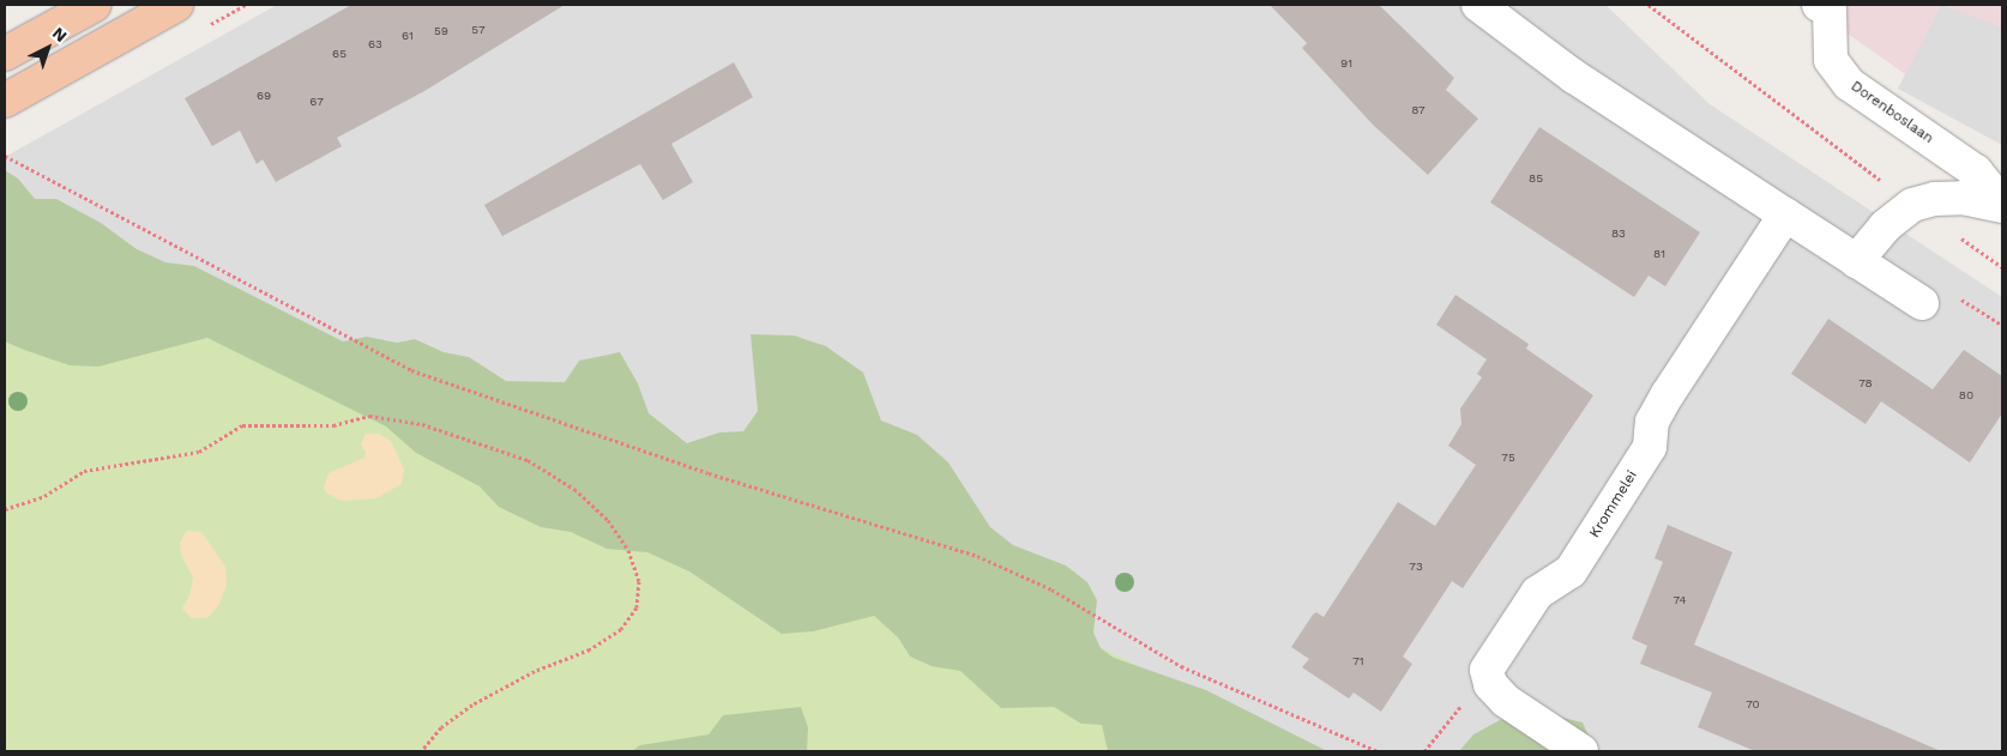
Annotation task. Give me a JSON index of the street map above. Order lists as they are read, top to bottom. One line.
{"streets":{"street":["Dorenboslaan","Krommelei"]},"house_numbers":["57","59","61","63","65","91","69","67","87","85","83","81","78","80","75","73","74","71","70"],"north":"top right"}
